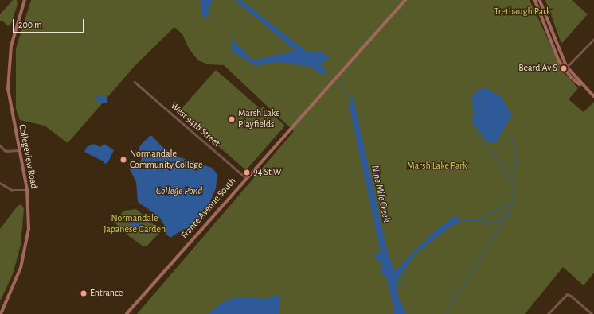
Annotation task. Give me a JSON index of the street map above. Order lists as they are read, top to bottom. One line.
{"streets":{"street":["West 94th Street","Collegeview Road","France Avenue South"]},"crossings":[["West 94th Street","France Avenue South"]],"water":["College Pond","Nine Mile Creek"],"parks":["Tretbaugh Park","Marsh Lake Park","Normandale Japanese Garden"],"places":["Beard Av S","Marsh Lake Playfields","Normandale Community College","94 St W","Entrance"],"scale_bar":"200 m"}
